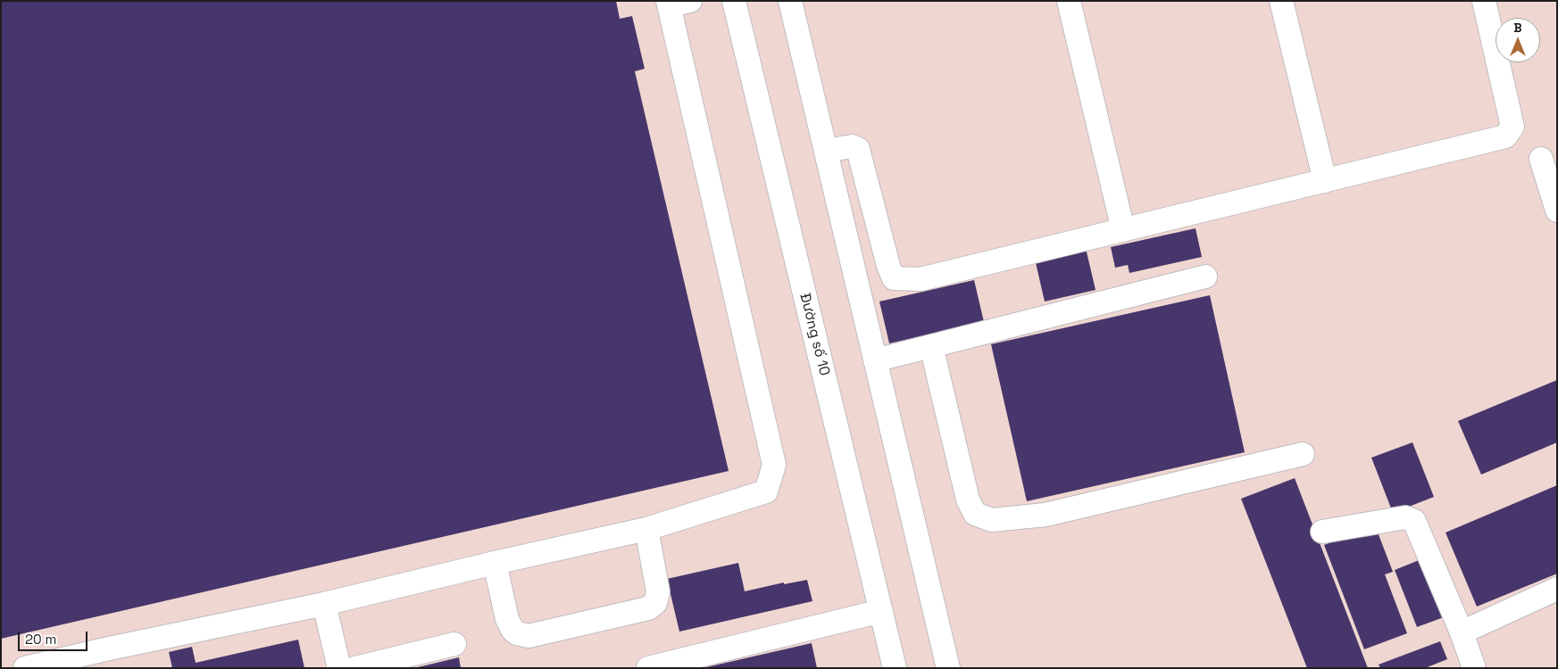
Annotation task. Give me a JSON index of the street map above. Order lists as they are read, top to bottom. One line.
{"streets":{"street":["Đường số 10"]},"scale_bar":"20 m","north":"top"}
